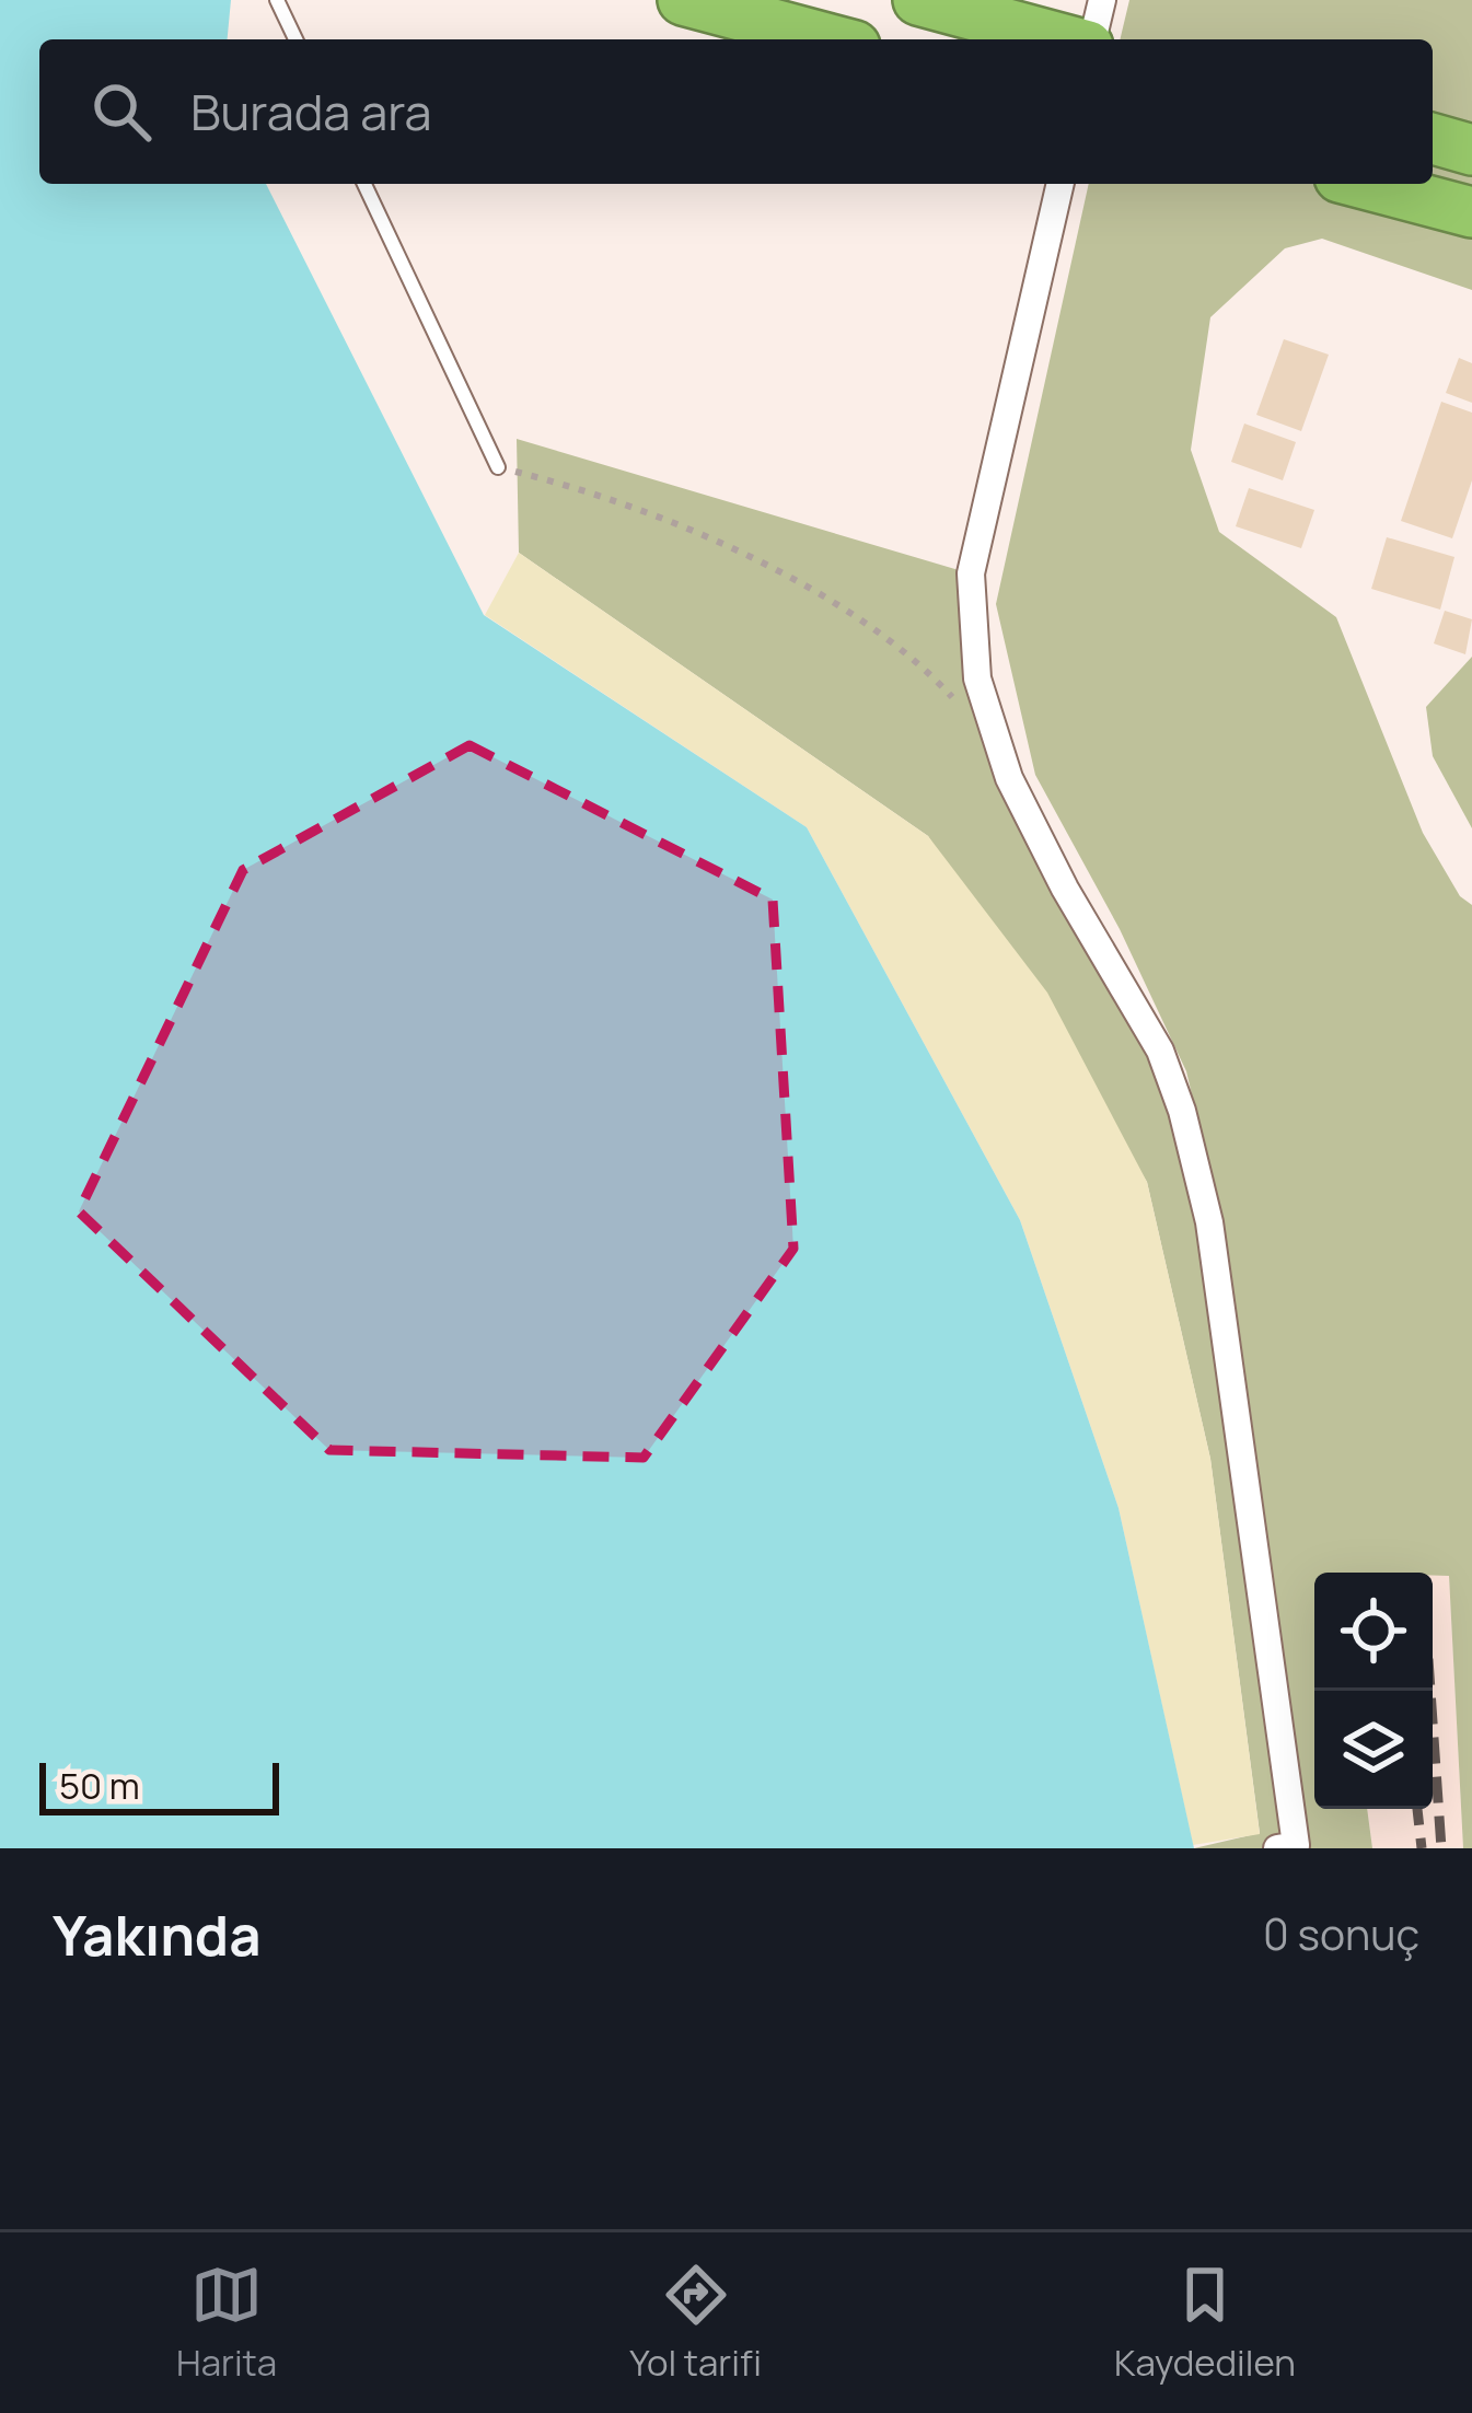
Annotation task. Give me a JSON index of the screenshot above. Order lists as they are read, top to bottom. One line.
{"scale_bar":"50 m","page":{"search":"Burada ara","scale":"50 m","heading":["Yakında","0 sonuç"],"nav":["Harita","Yol tarifi","Kaydedilen"]}}
